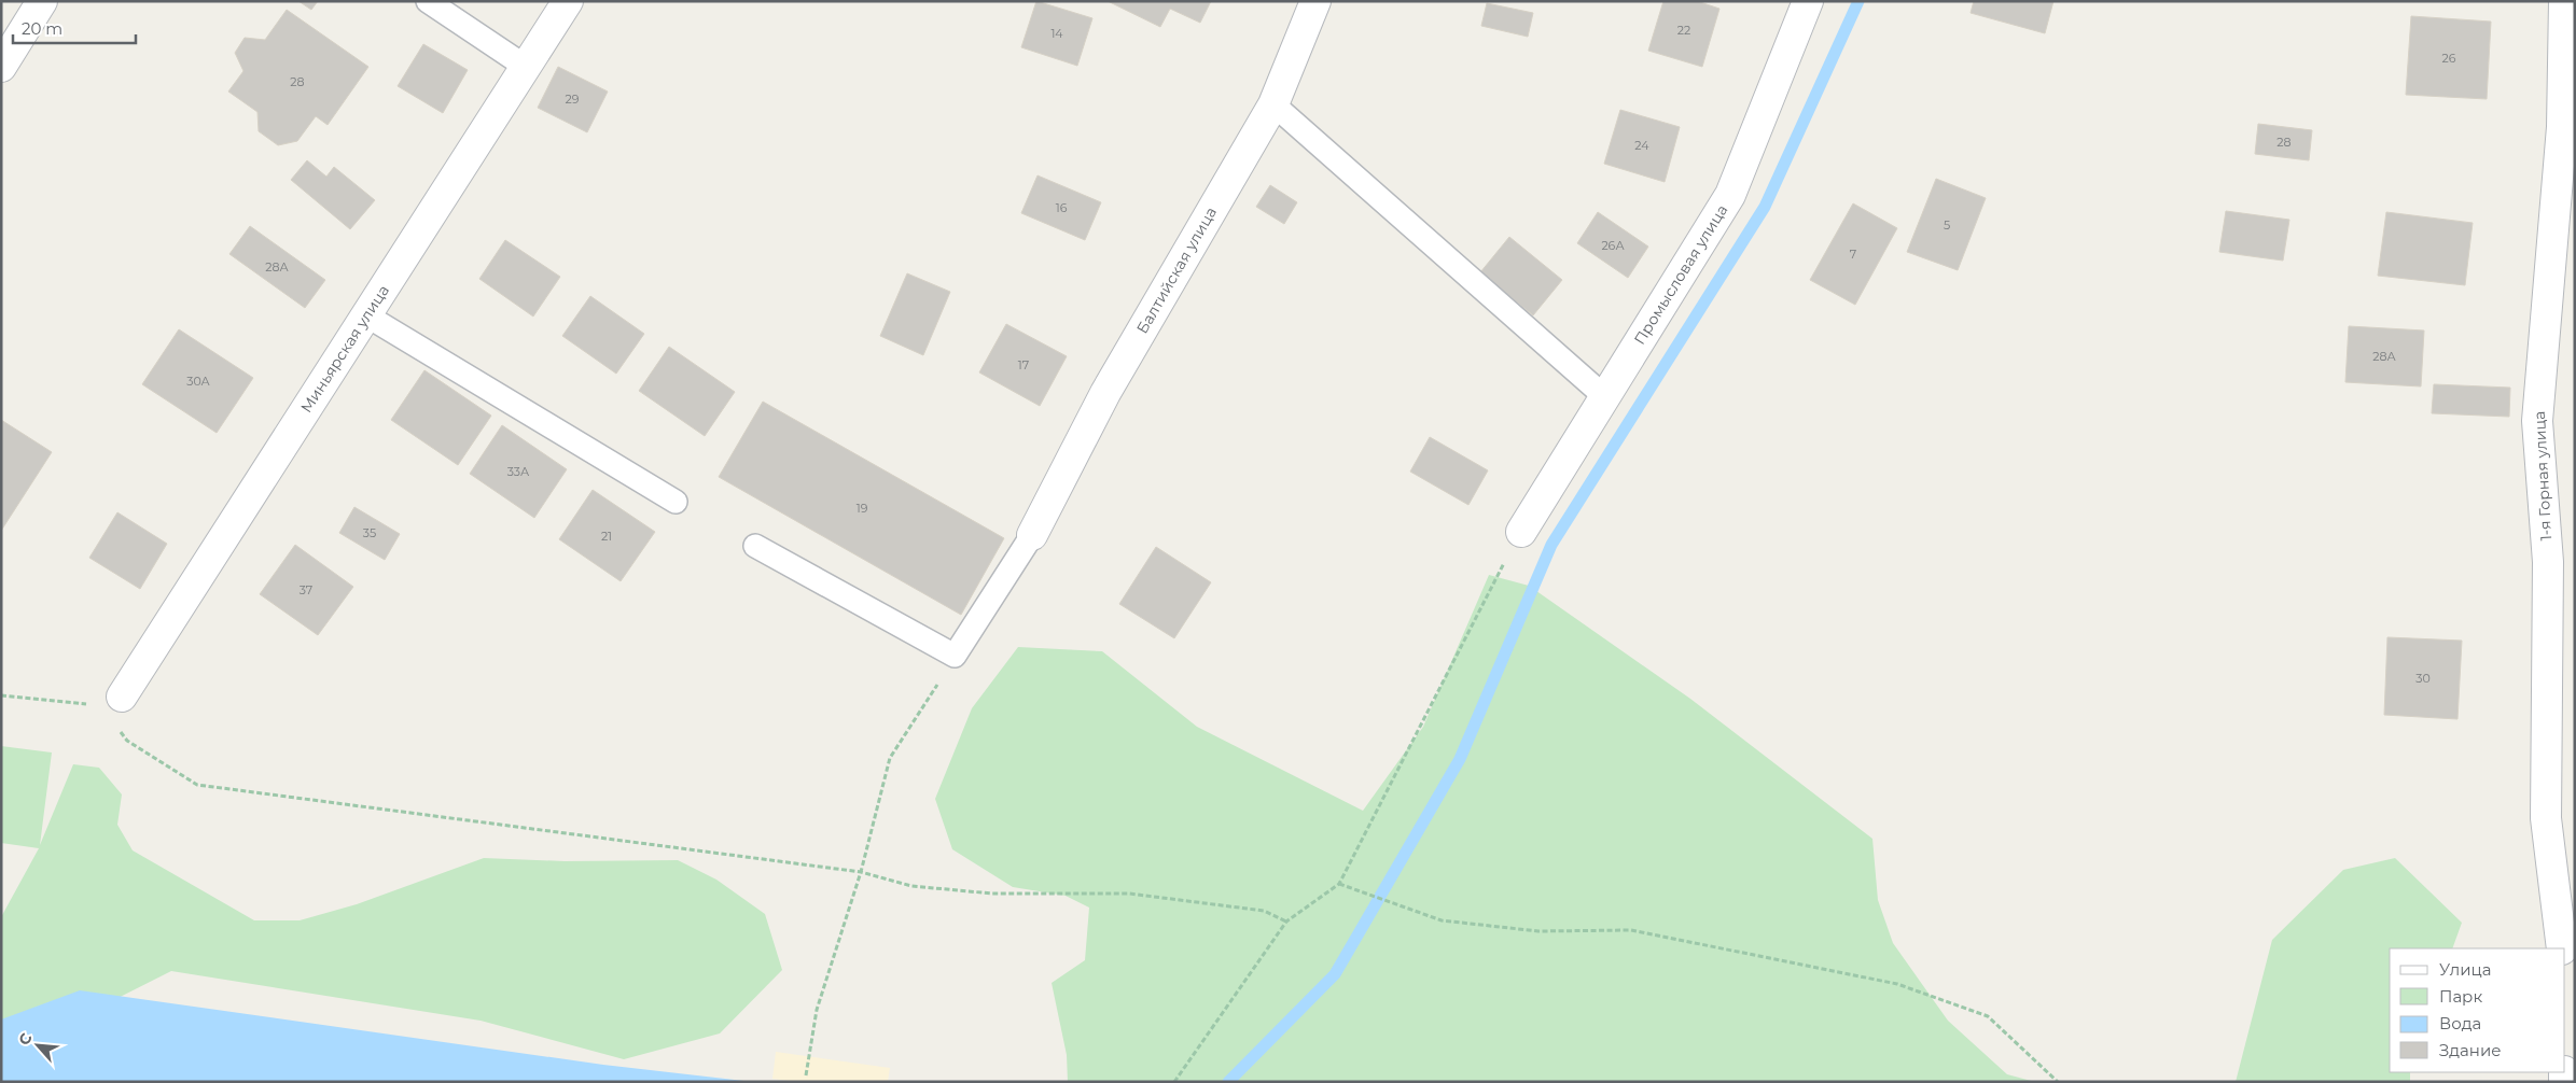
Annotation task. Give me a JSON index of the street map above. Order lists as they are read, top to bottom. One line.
{"streets":{"street":["Балтийская улица","Промысловая улица","Миньярская улица","1-я Горная улица"]},"house_numbers":["22","14","26","28","29","28","24","16","5","26А","7","28А","28А","17","30А","33А","19","35","21","37","30"],"legend":["Улица","Парк","Вода","Здание"],"scale_bar":"20 m","north":"top left"}
